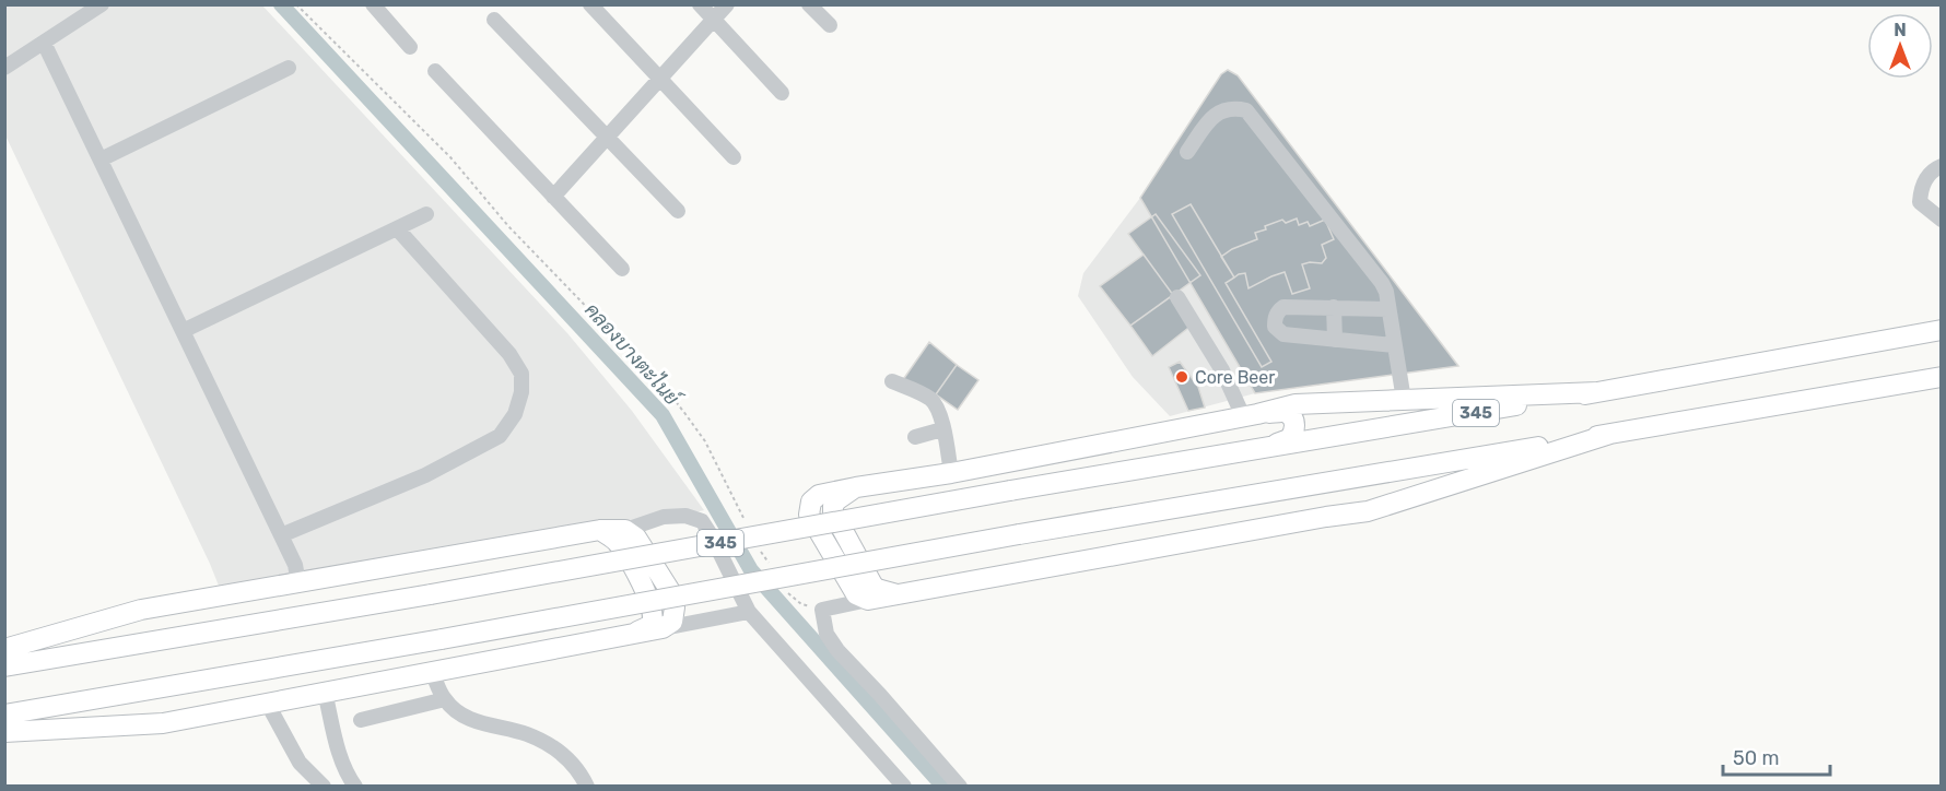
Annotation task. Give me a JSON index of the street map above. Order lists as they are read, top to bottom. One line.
{"streets":{"main road":["345"]},"water":["คลองบางตะไนย์"],"places":["Core Beer"],"scale_bar":"50 m","north":"top"}
